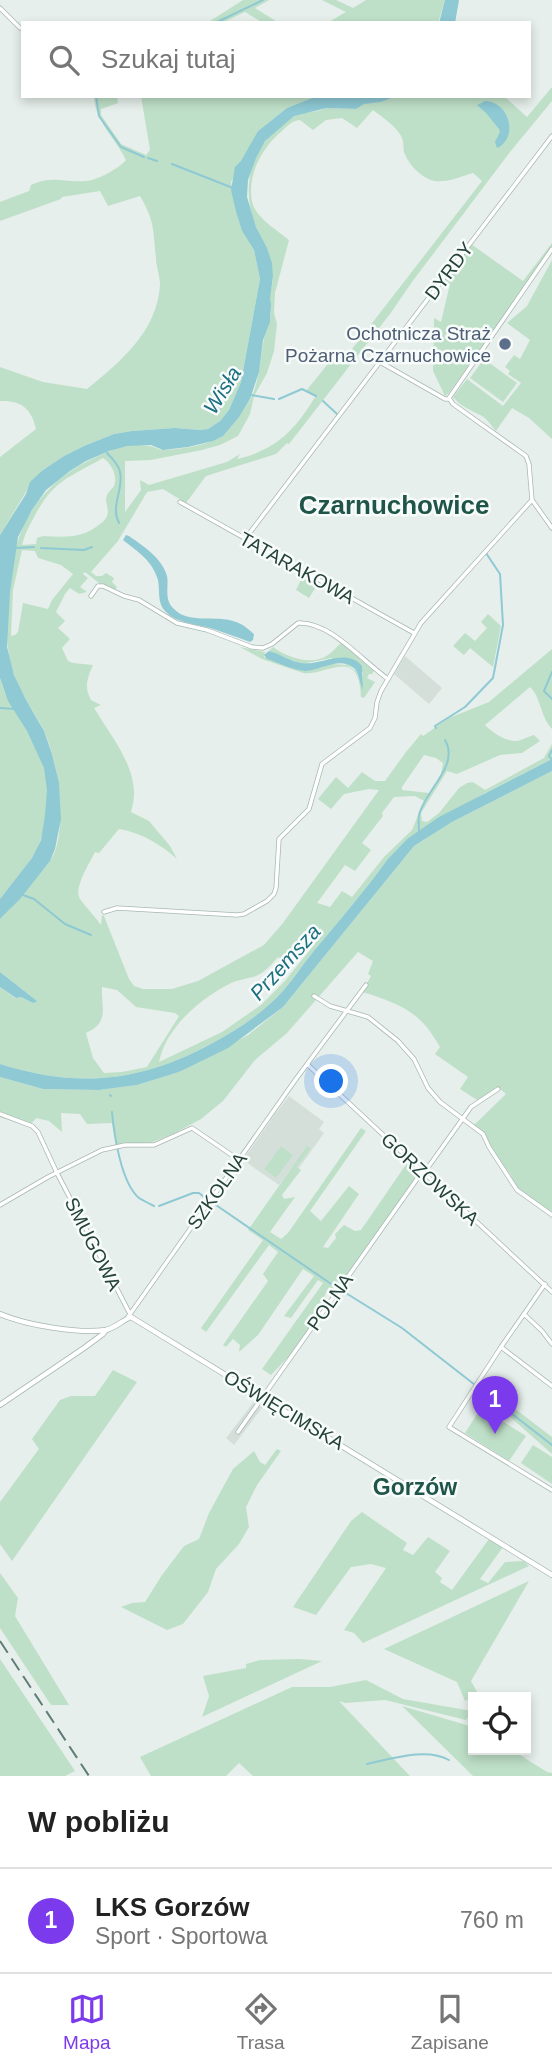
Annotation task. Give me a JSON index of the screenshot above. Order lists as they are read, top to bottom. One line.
{"streets":{"street":["DYRDY","TATARAKOWA","GORZOWSKA","SZKOLNA","SMUGOWA","POLNA","OŚWIĘCIMSKA"]},"crossings":[["DYRDY","TATARAKOWA"],["GORZOWSKA","SZKOLNA"],["GORZOWSKA","POLNA"],["SZKOLNA","SMUGOWA"],["SZKOLNA","OŚWIĘCIMSKA"],["SMUGOWA","OŚWIĘCIMSKA"],["POLNA","OŚWIĘCIMSKA"]],"districts":["Czarnuchowice","Gorzów"],"water":["Wisła","Przemsza"],"places":["Ochotnicza Straż Pożarna Czarnuchowice"],"page":{"search":"Szukaj tutaj","pins":"1","heading":"W pobliżu","list":[{"mark":"1","name":"LKS Gorzów","note":"Sport · Sportowa","value":"760 m"}],"nav":["Mapa","Trasa","Zapisane"]}}
